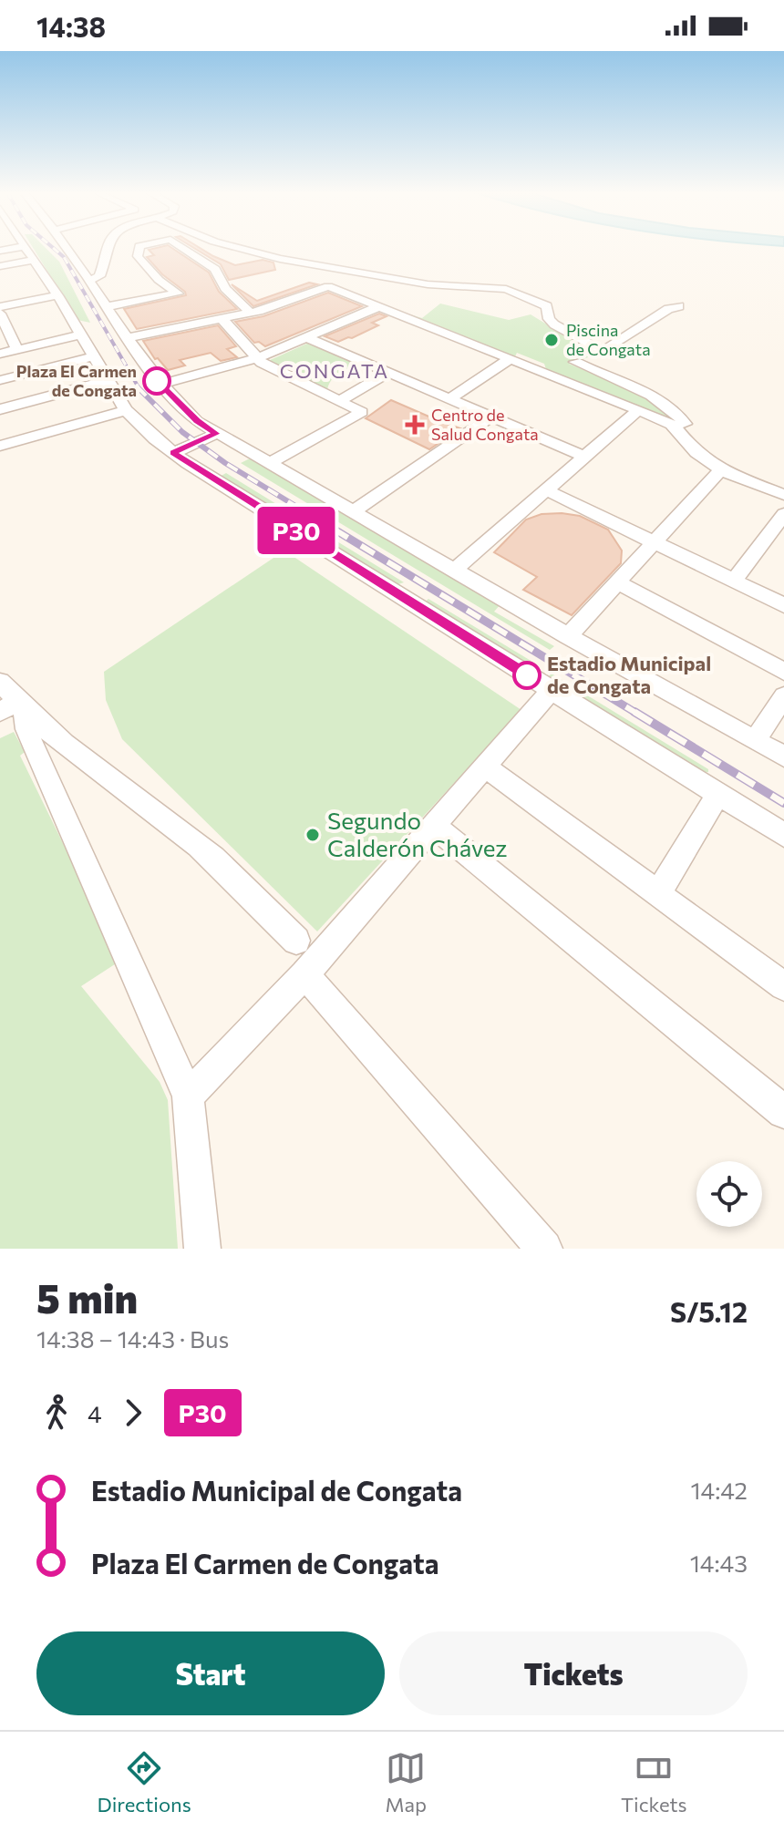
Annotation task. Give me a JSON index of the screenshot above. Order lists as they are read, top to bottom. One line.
{"districts":["CONGATA"],"places":{"other":["Piscina de Congata","Plaza El Carmen de Congata","Estadio Municipal de Congata","Segundo Calderón Chávez"],"health":["Centro de Salud Congata"]},"lines":["bus line P30"],"page":{"status":"14:38","on_map":"P30","heading":["5 min","14:38 – 14:43 · Bus","S/5.12"],"legs":["4","P30"],"list":[{"name":"Estadio Municipal de Congata","value":"14:42"},{"name":"Plaza El Carmen de Congata","value":"14:43"}],"buttons":["Start","Tickets"],"tabs":["Directions","Map","Tickets"]}}
